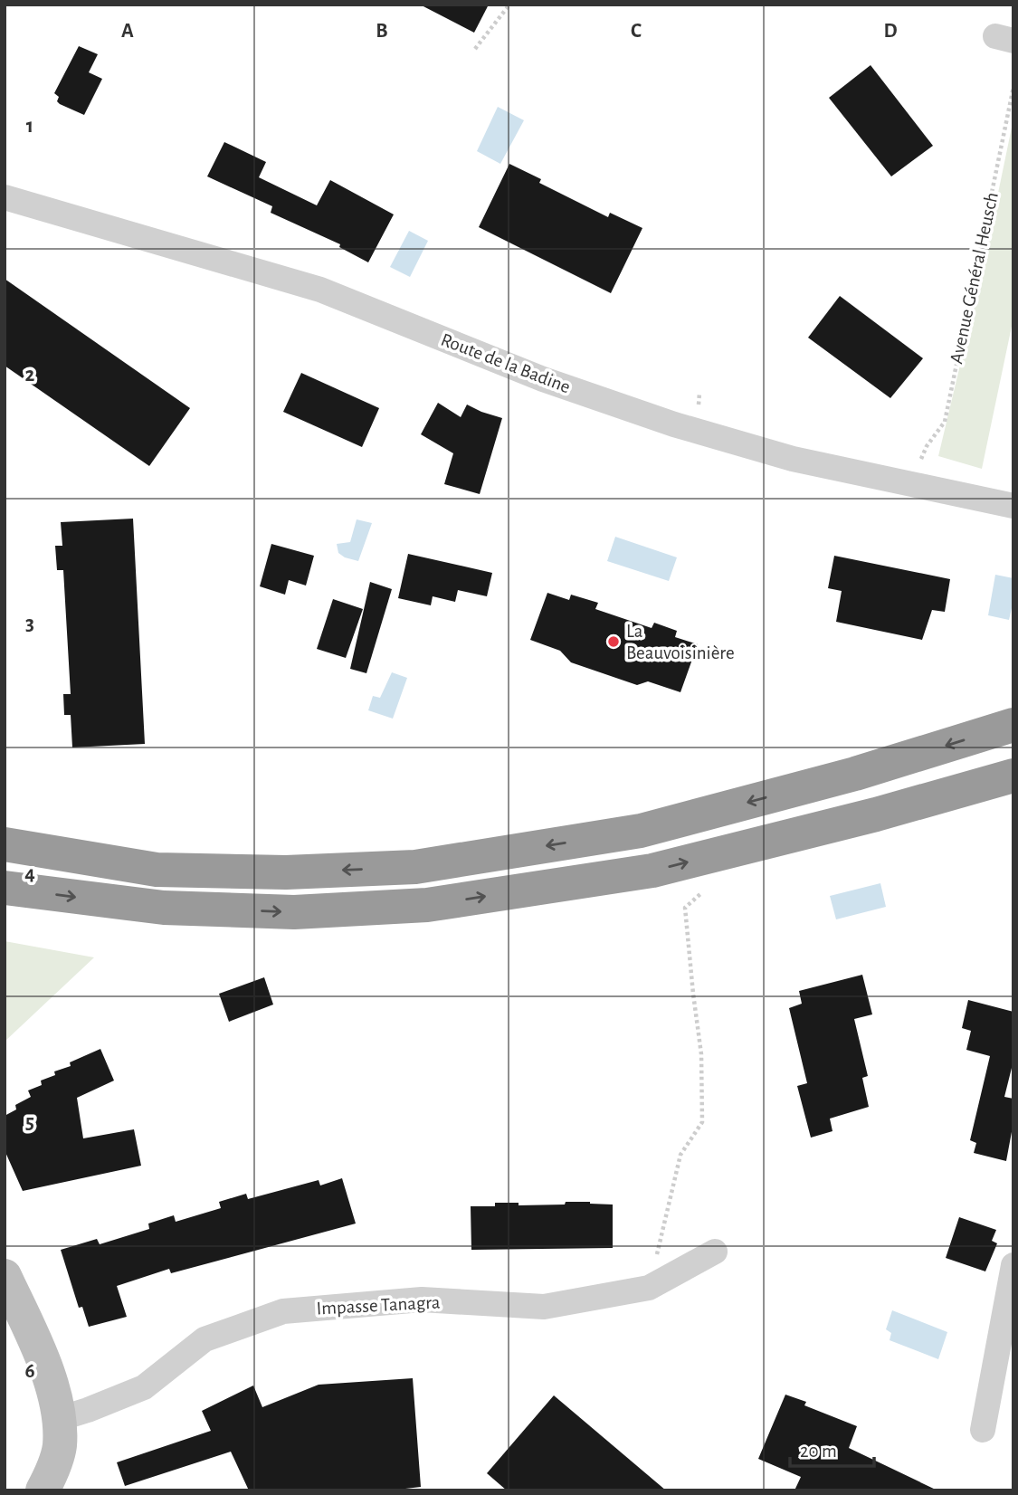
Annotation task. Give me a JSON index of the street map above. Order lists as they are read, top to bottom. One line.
{"streets":{"street":["Route de la Badine","Impasse Tanagra"],"path":["Avenue Général Heusch"]},"places":["La Beauvoisinière"],"scale_bar":"20 m","grid":{"columns":["A","B","C","D"],"rows":["1","2","3","4","5","6"]}}
